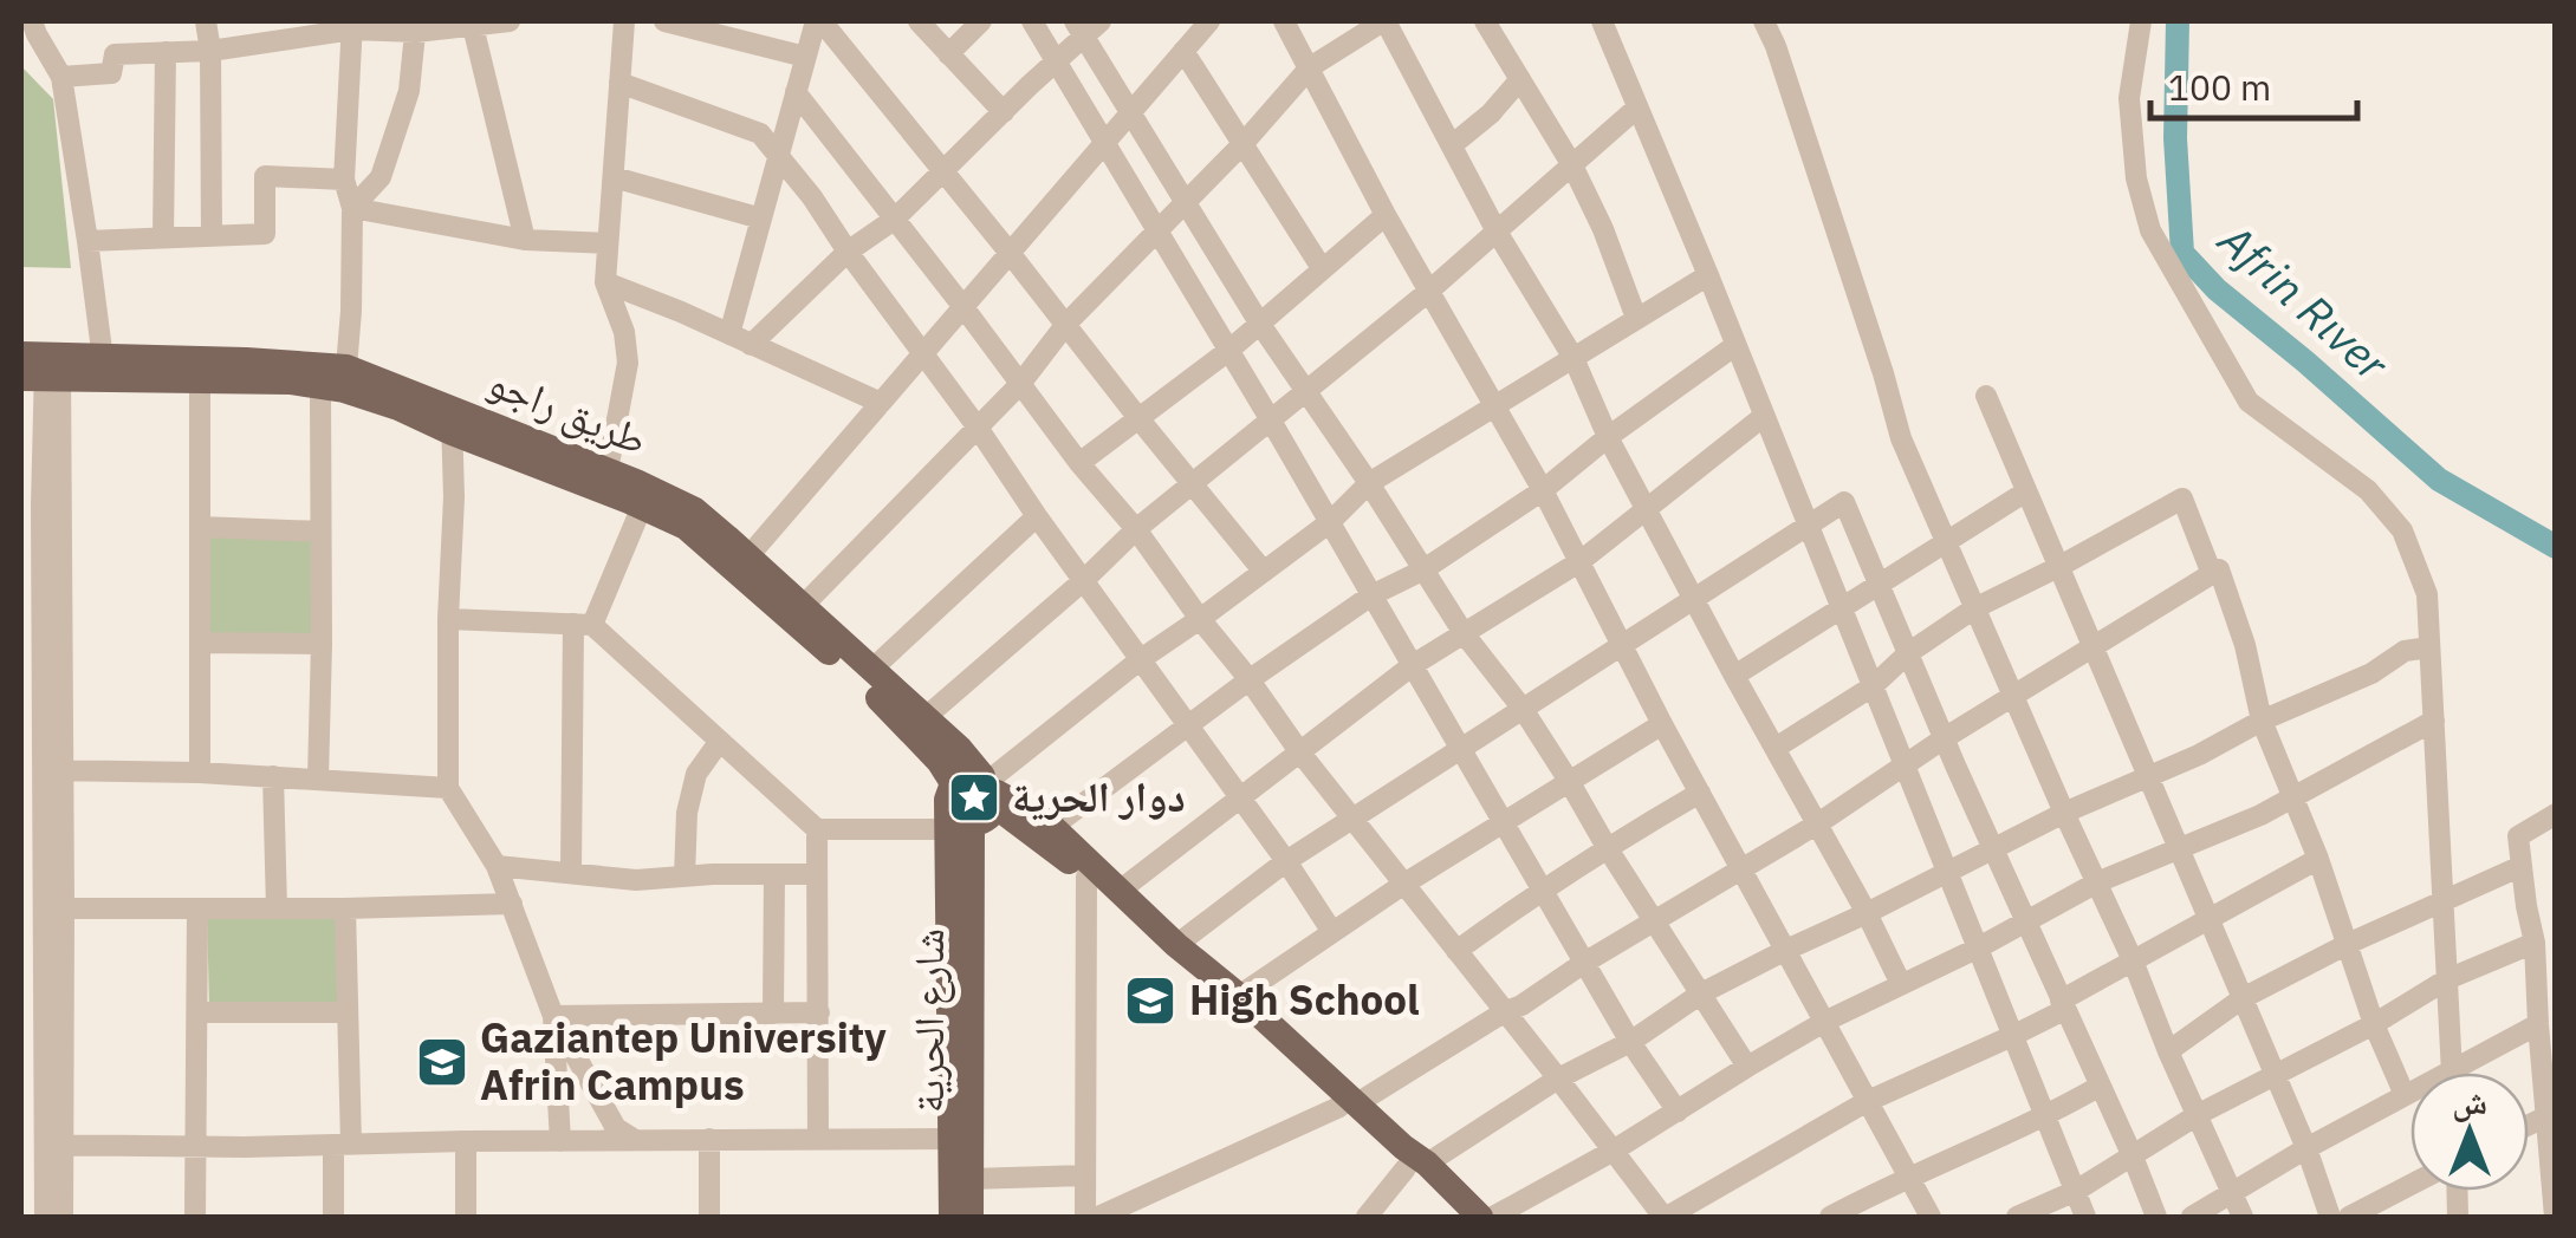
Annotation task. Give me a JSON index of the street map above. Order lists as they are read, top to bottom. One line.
{"streets":{"main road":["طريق راجو","شارع الحرية"]},"crossings":[["طريق راجو","شارع الحرية"]],"water":["Afrin Rıver"],"places":{"place":["دوار الحرية"],"school or university":["High School","Gaziantep University Afrin Campus"]},"scale_bar":"100 m","north":"top"}
